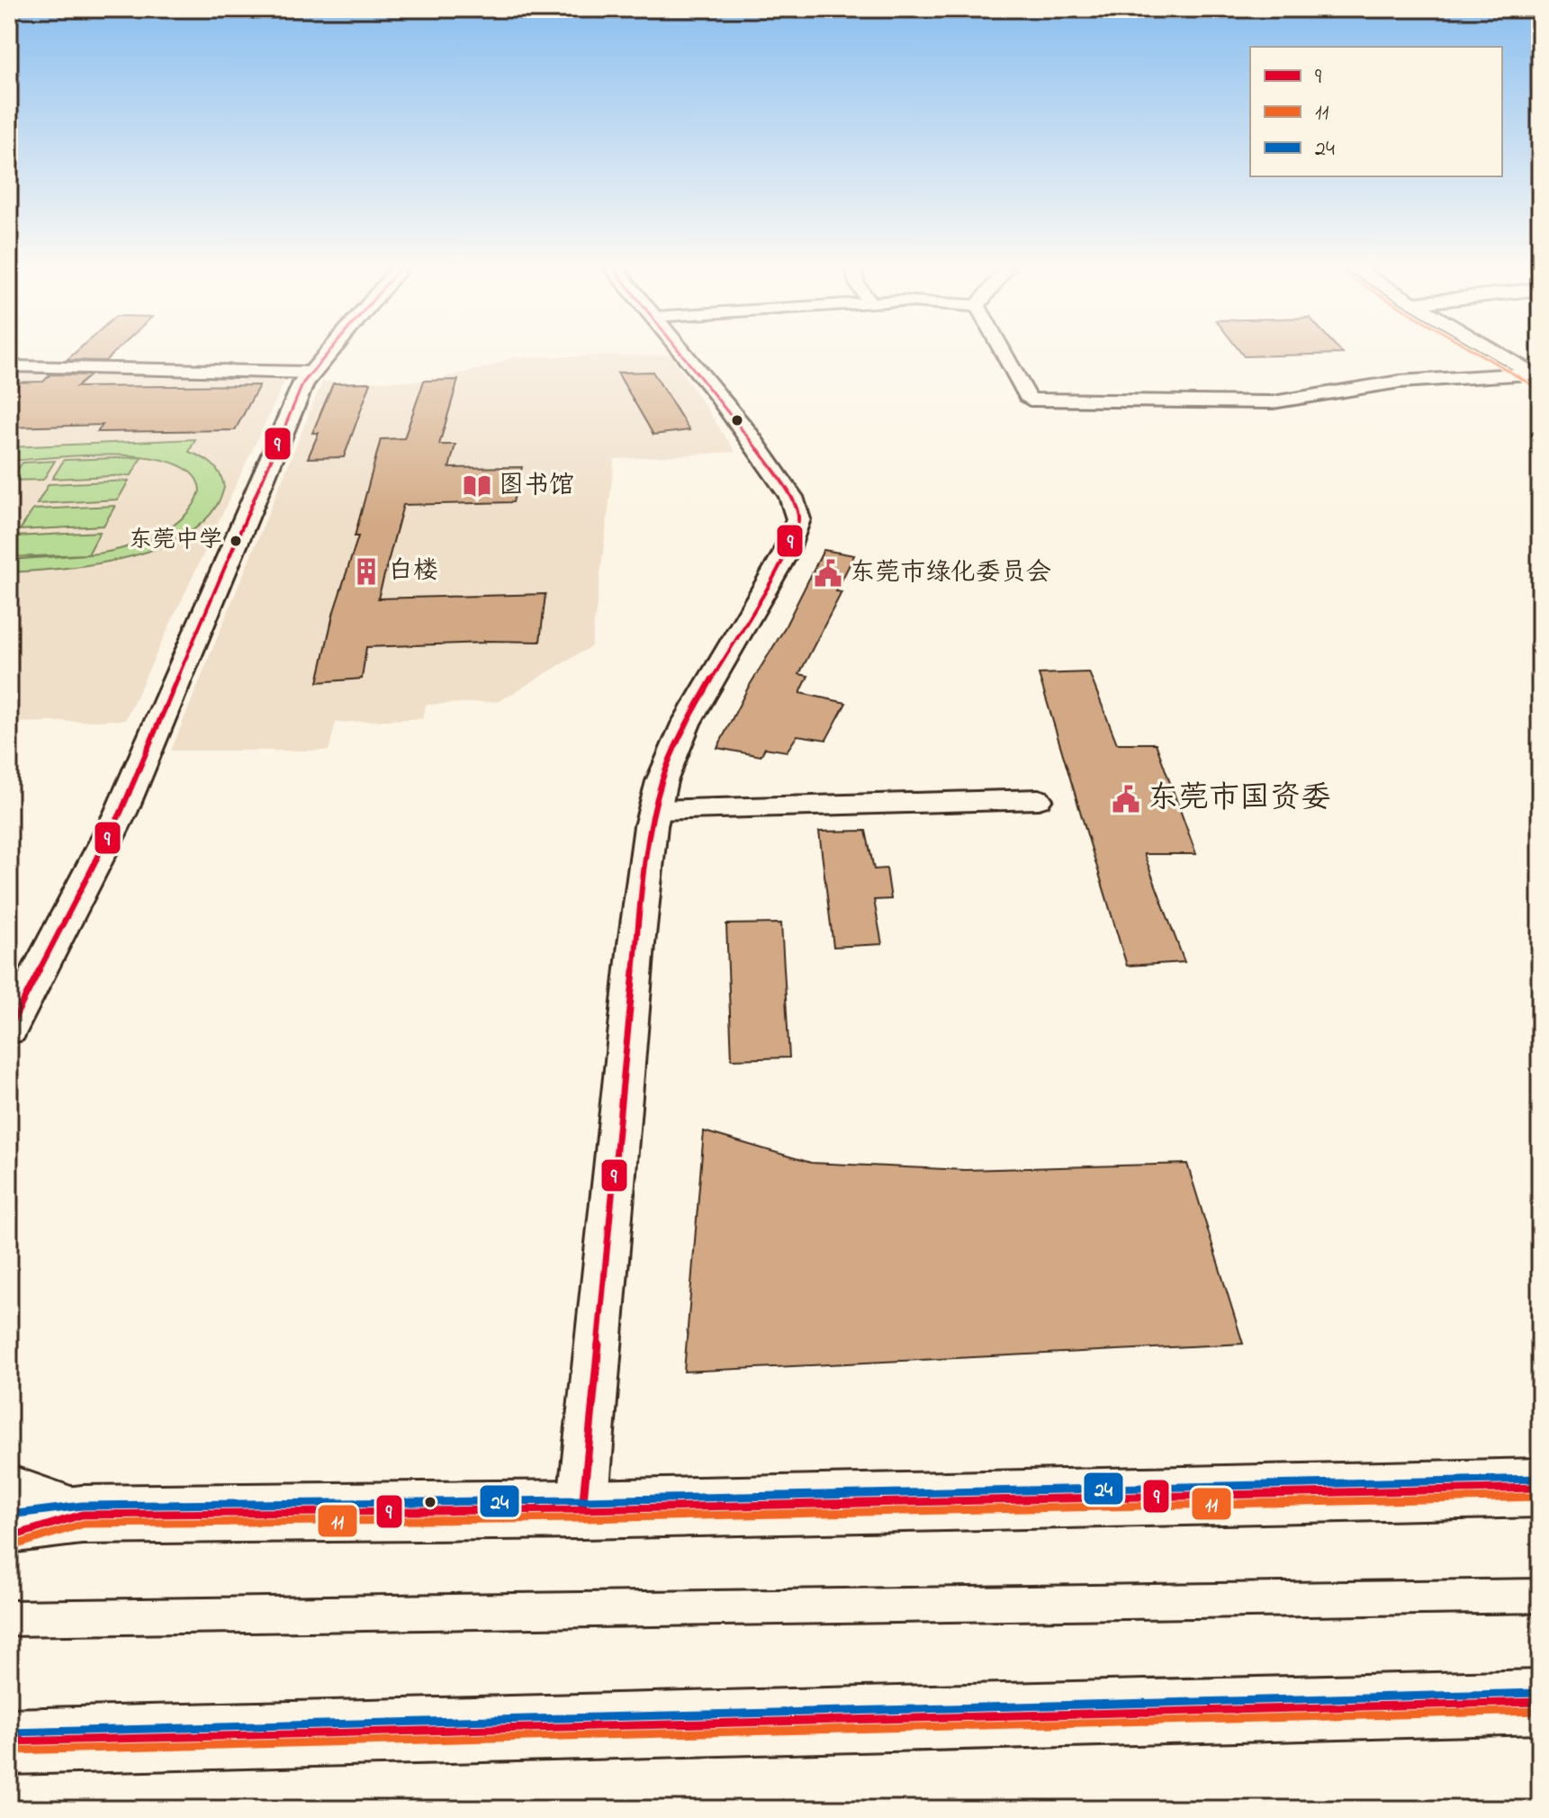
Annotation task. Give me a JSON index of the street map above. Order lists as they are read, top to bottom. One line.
{"places":{"library":["图书馆"],"other":["东莞中学"],"building":["白楼"],"public building":["东莞市绿化委员会","东莞市国资委"]},"lines":["transit line 9","transit line 11","transit line 24"],"legend":["9","11","24"]}
